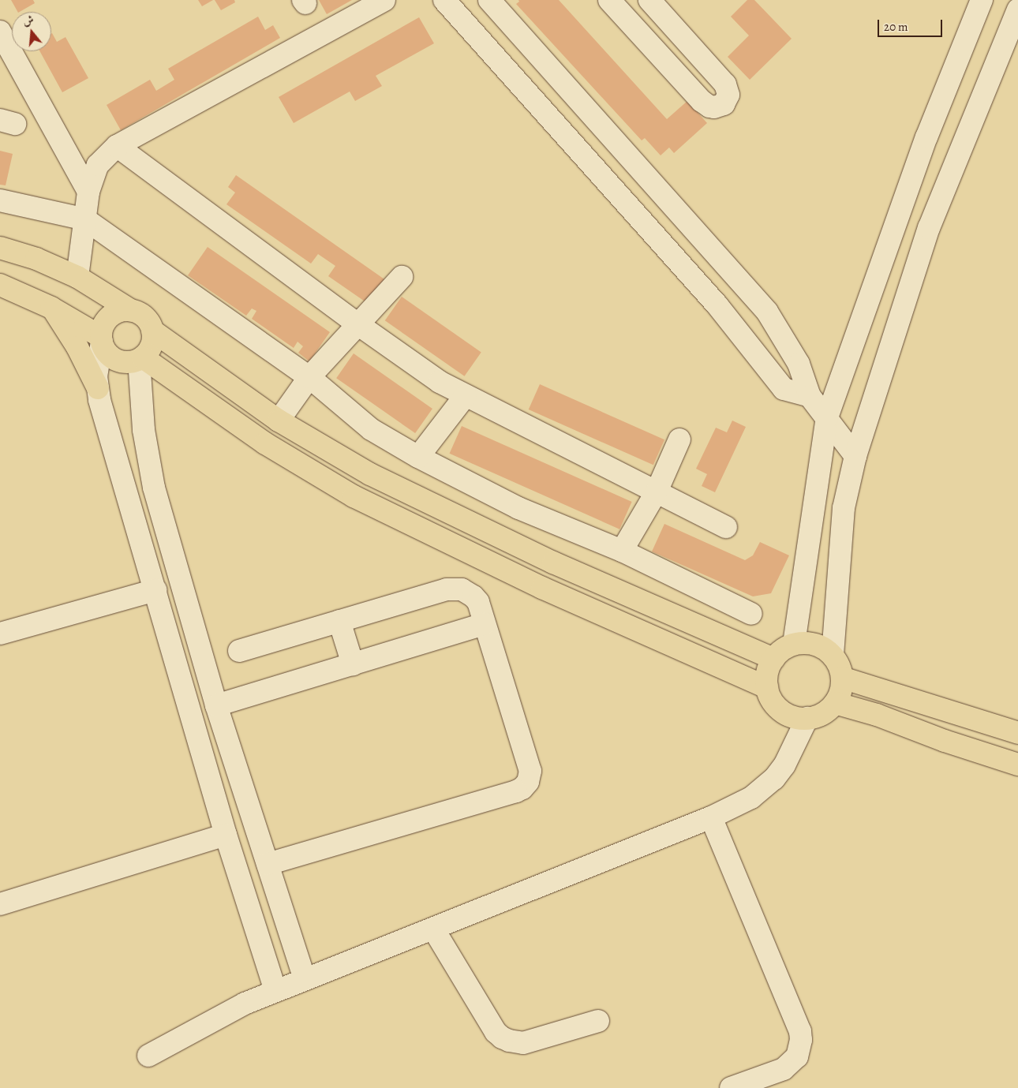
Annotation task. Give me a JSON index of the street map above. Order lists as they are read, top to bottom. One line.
{"scale_bar":"20 m","north":"top"}
